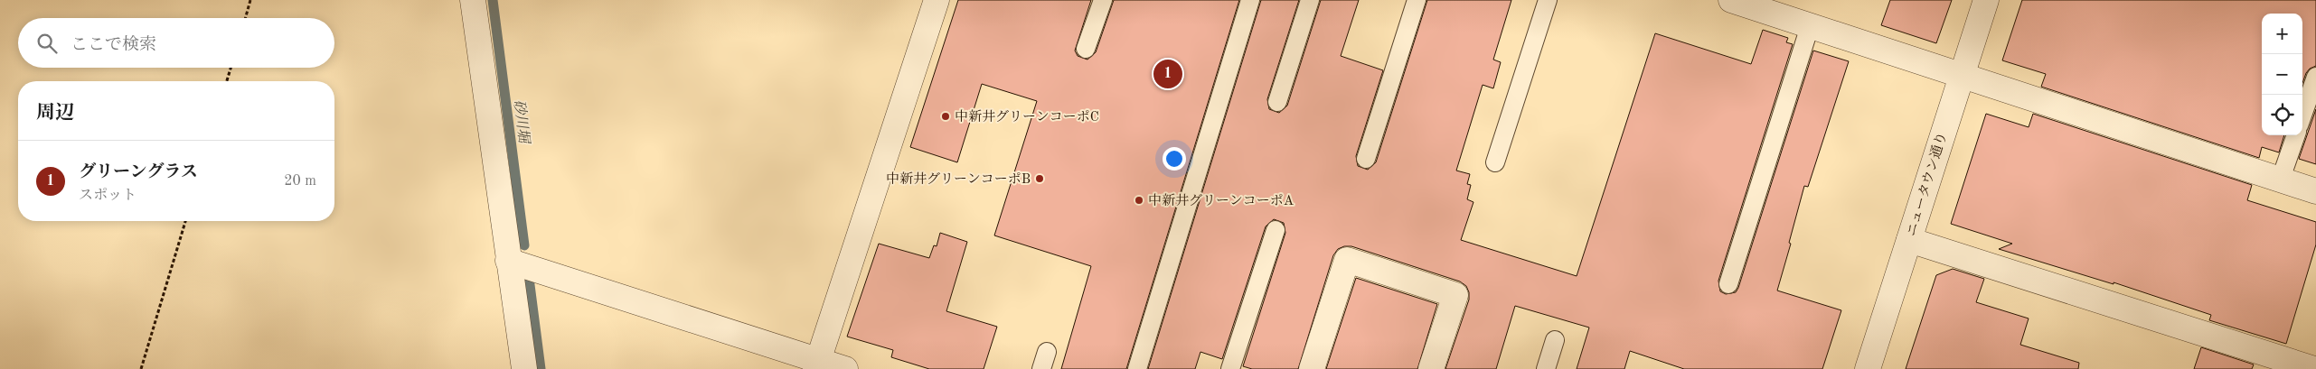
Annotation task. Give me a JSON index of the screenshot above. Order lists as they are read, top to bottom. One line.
{"streets":{"street":["ニュータウン通り"]},"water":["砂川堀"],"places":["中新井グリーンコーポC","中新井グリーンコーポB","中新井グリーンコーポA"],"page":{"map_buttons":["+","−"],"search":"ここで検索","pins":"1","heading":"周辺","list":[{"mark":"1","name":"グリーングラス","note":"スポット","value":"20 m"}]}}
